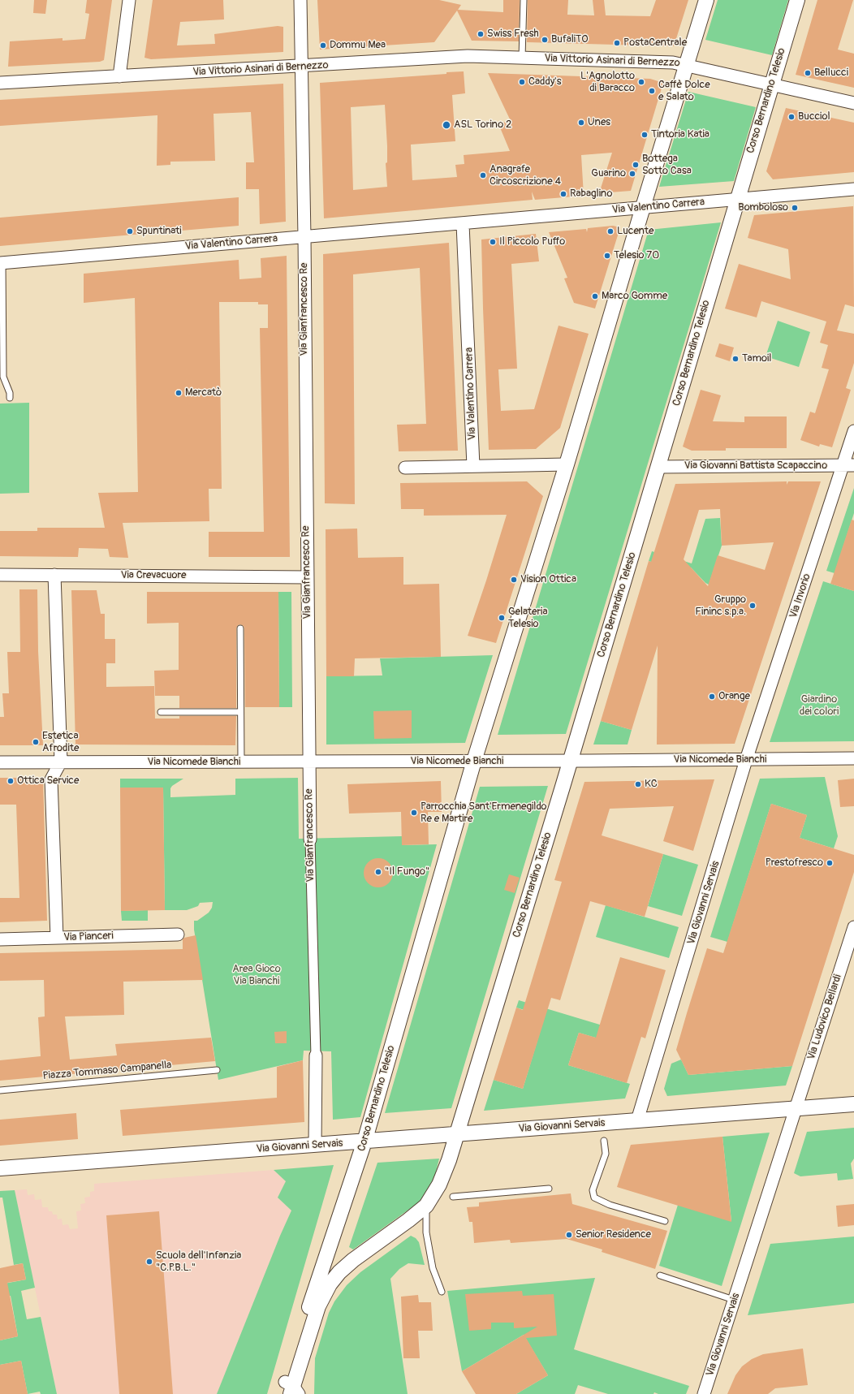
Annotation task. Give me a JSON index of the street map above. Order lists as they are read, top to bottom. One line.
{"streets":{"street":["Via Vittorio Asinari di Bernezzo","Corso Bernardino Telesio","Via Valentino Carrera","Via Gianfrancesco Re","Via Giovanni Battista Scapaccino","Via Crevacuore","Via Invorio","Via Nicomede Bianchi","Via Giovanni Servais","Via Pianceri","Via Ludovico Bellardi"],"lane":["Piazza Tommaso Campanella"]},"crossings":[["Via Vittorio Asinari di Bernezzo","Corso Bernardino Telesio"],["Via Vittorio Asinari di Bernezzo","Via Gianfrancesco Re"],["Corso Bernardino Telesio","Via Valentino Carrera"],["Corso Bernardino Telesio","Via Giovanni Battista Scapaccino"],["Corso Bernardino Telesio","Via Nicomede Bianchi"],["Corso Bernardino Telesio","Via Giovanni Servais"],["Via Valentino Carrera","Via Gianfrancesco Re"],["Via Gianfrancesco Re","Via Crevacuore"],["Via Gianfrancesco Re","Via Nicomede Bianchi"],["Via Gianfrancesco Re","Via Giovanni Servais"],["Via Giovanni Battista Scapaccino","Via Invorio"],["Via Invorio","Via Nicomede Bianchi"],["Via Invorio","Via Giovanni Servais"],["Via Nicomede Bianchi","Via Giovanni Servais"],["Via Giovanni Servais","Via Ludovico Bellardi"]],"parks":["Giardino dei colori","Area Gioco Via Bianchi"],"places":["Swiss Fresh","BufaliTO","PostaCentrale","Dommu Mea","Bellucci","Caddy's","L'Agnolotto di Baracco","Caffè Dolce e Salato","Bucciol","Unes","ASL Torino 2","Tintoria Katia","Bottega Sotto Casa","Guarino","Anagrafe Circoscrizione 4","Rabaglino","Bomboloso","Spuntinati","Lucente","Il Piccolo Puffo","Telesio 70","Marco Gomme","Tamoil","Mercatò","Vision Ottica","Gruppo Fininc s.p.a.","Gelateria Telesio","Orange","Estetica Afrodite","Ottica Service","KC","Parrocchia Sant'Ermenegildo Re e Martire","Prestofresco","\"Il Fungo\"","Senior Residence","Scuola dell'Infanzia \"C.P.B.L.\""]}
